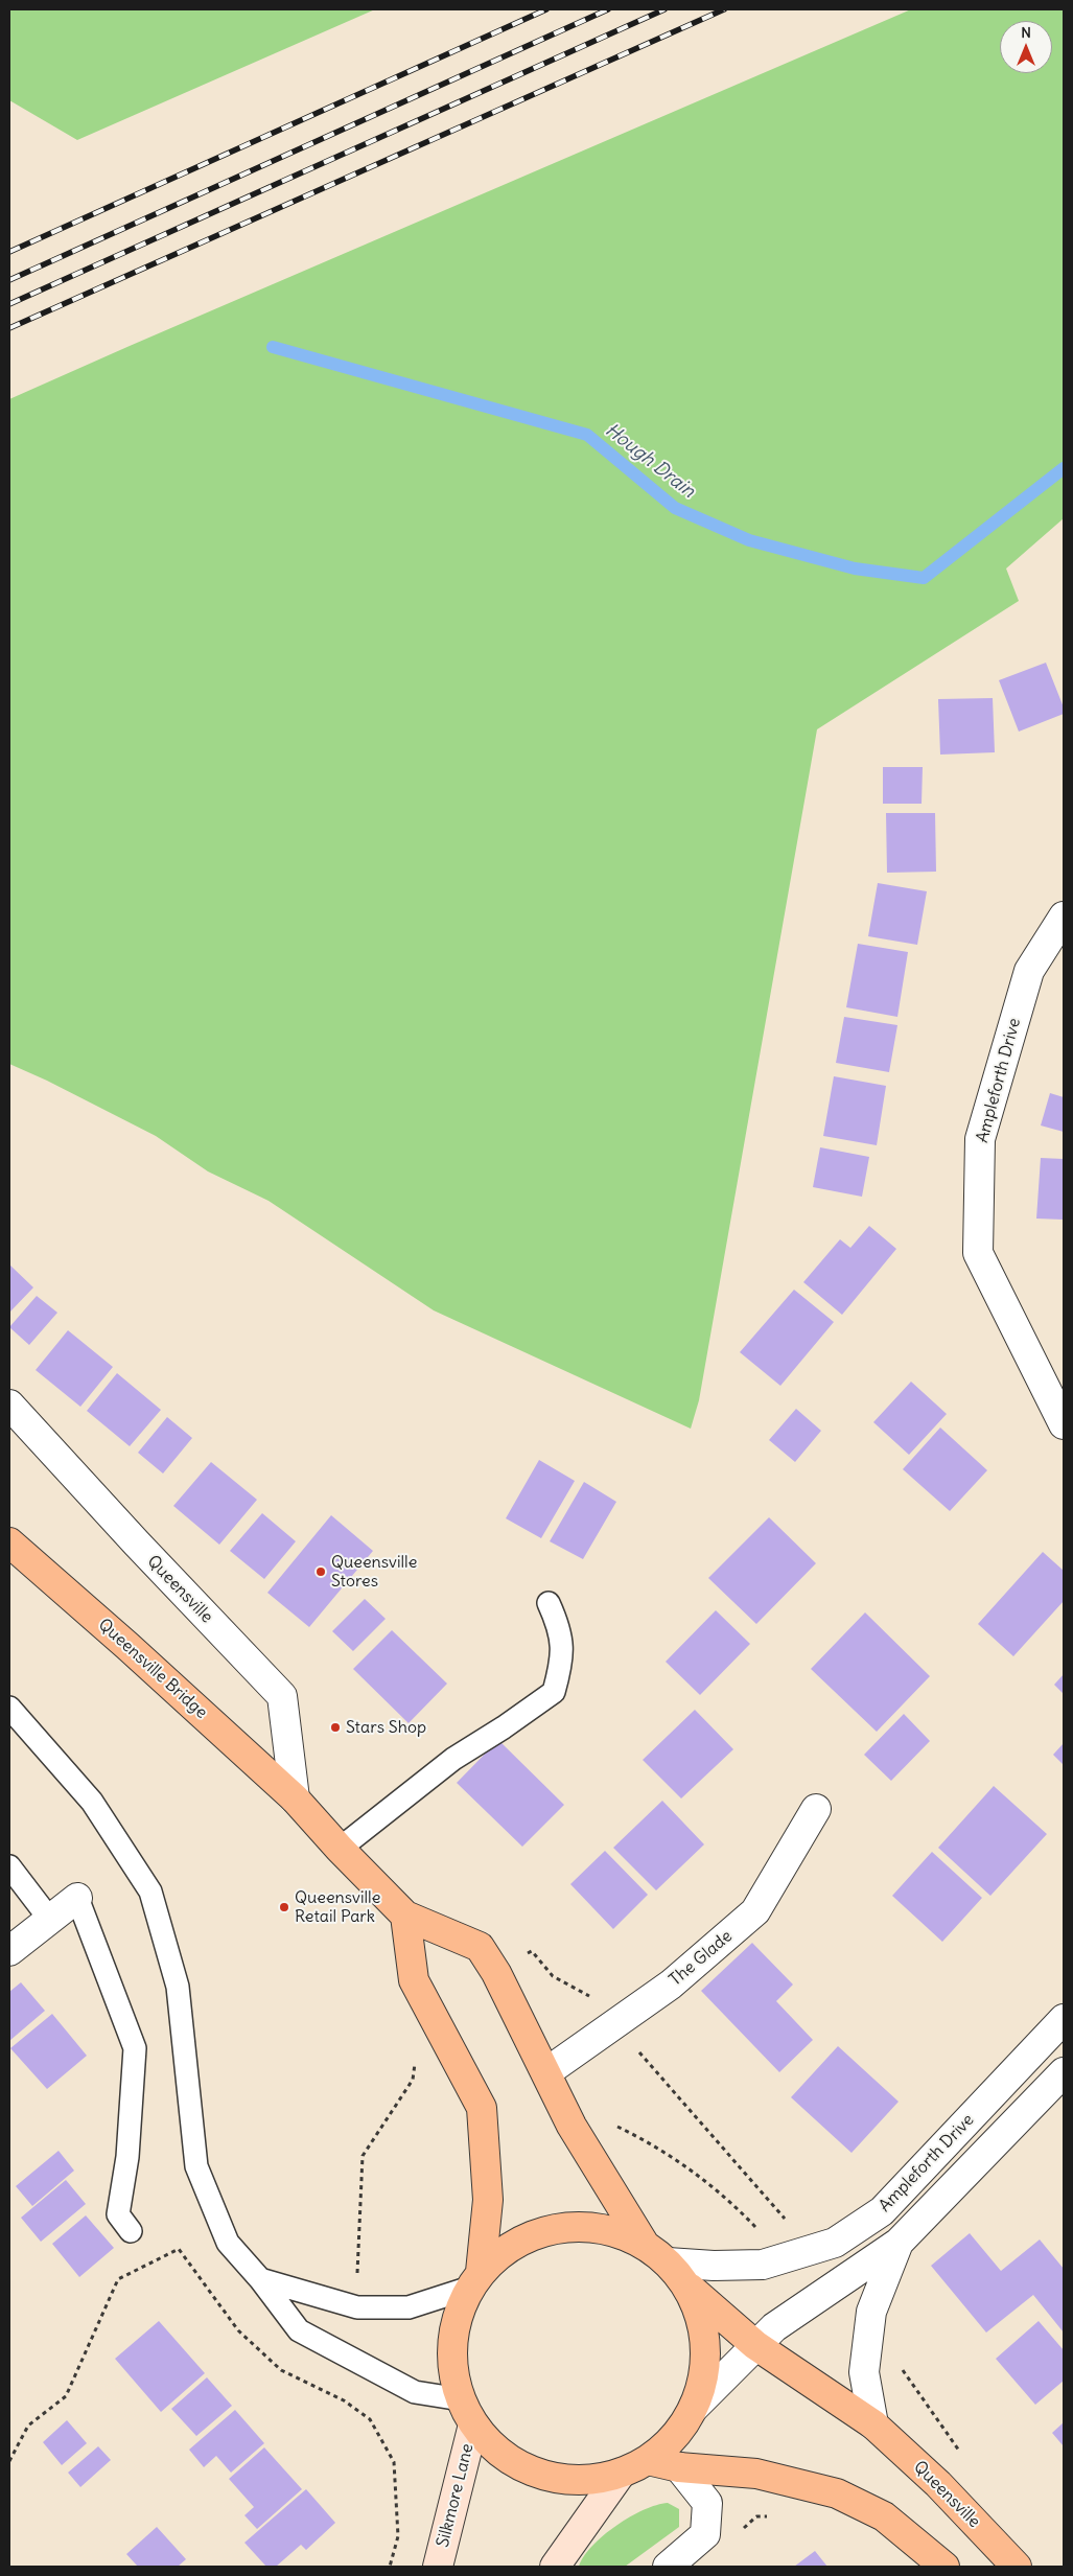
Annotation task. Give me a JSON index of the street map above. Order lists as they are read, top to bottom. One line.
{"streets":{"highway":["Queensville","Queensville Bridge"],"street":["Ampleforth Drive","The Glade","Silkmore Lane"]},"crossings":[["Ampleforth Drive","Queensville"],["Queensville","Queensville Bridge"]],"water":["Hough Drain"],"places":["Queensville Stores","Stars Shop","Queensville Retail Park"],"north":"top"}
